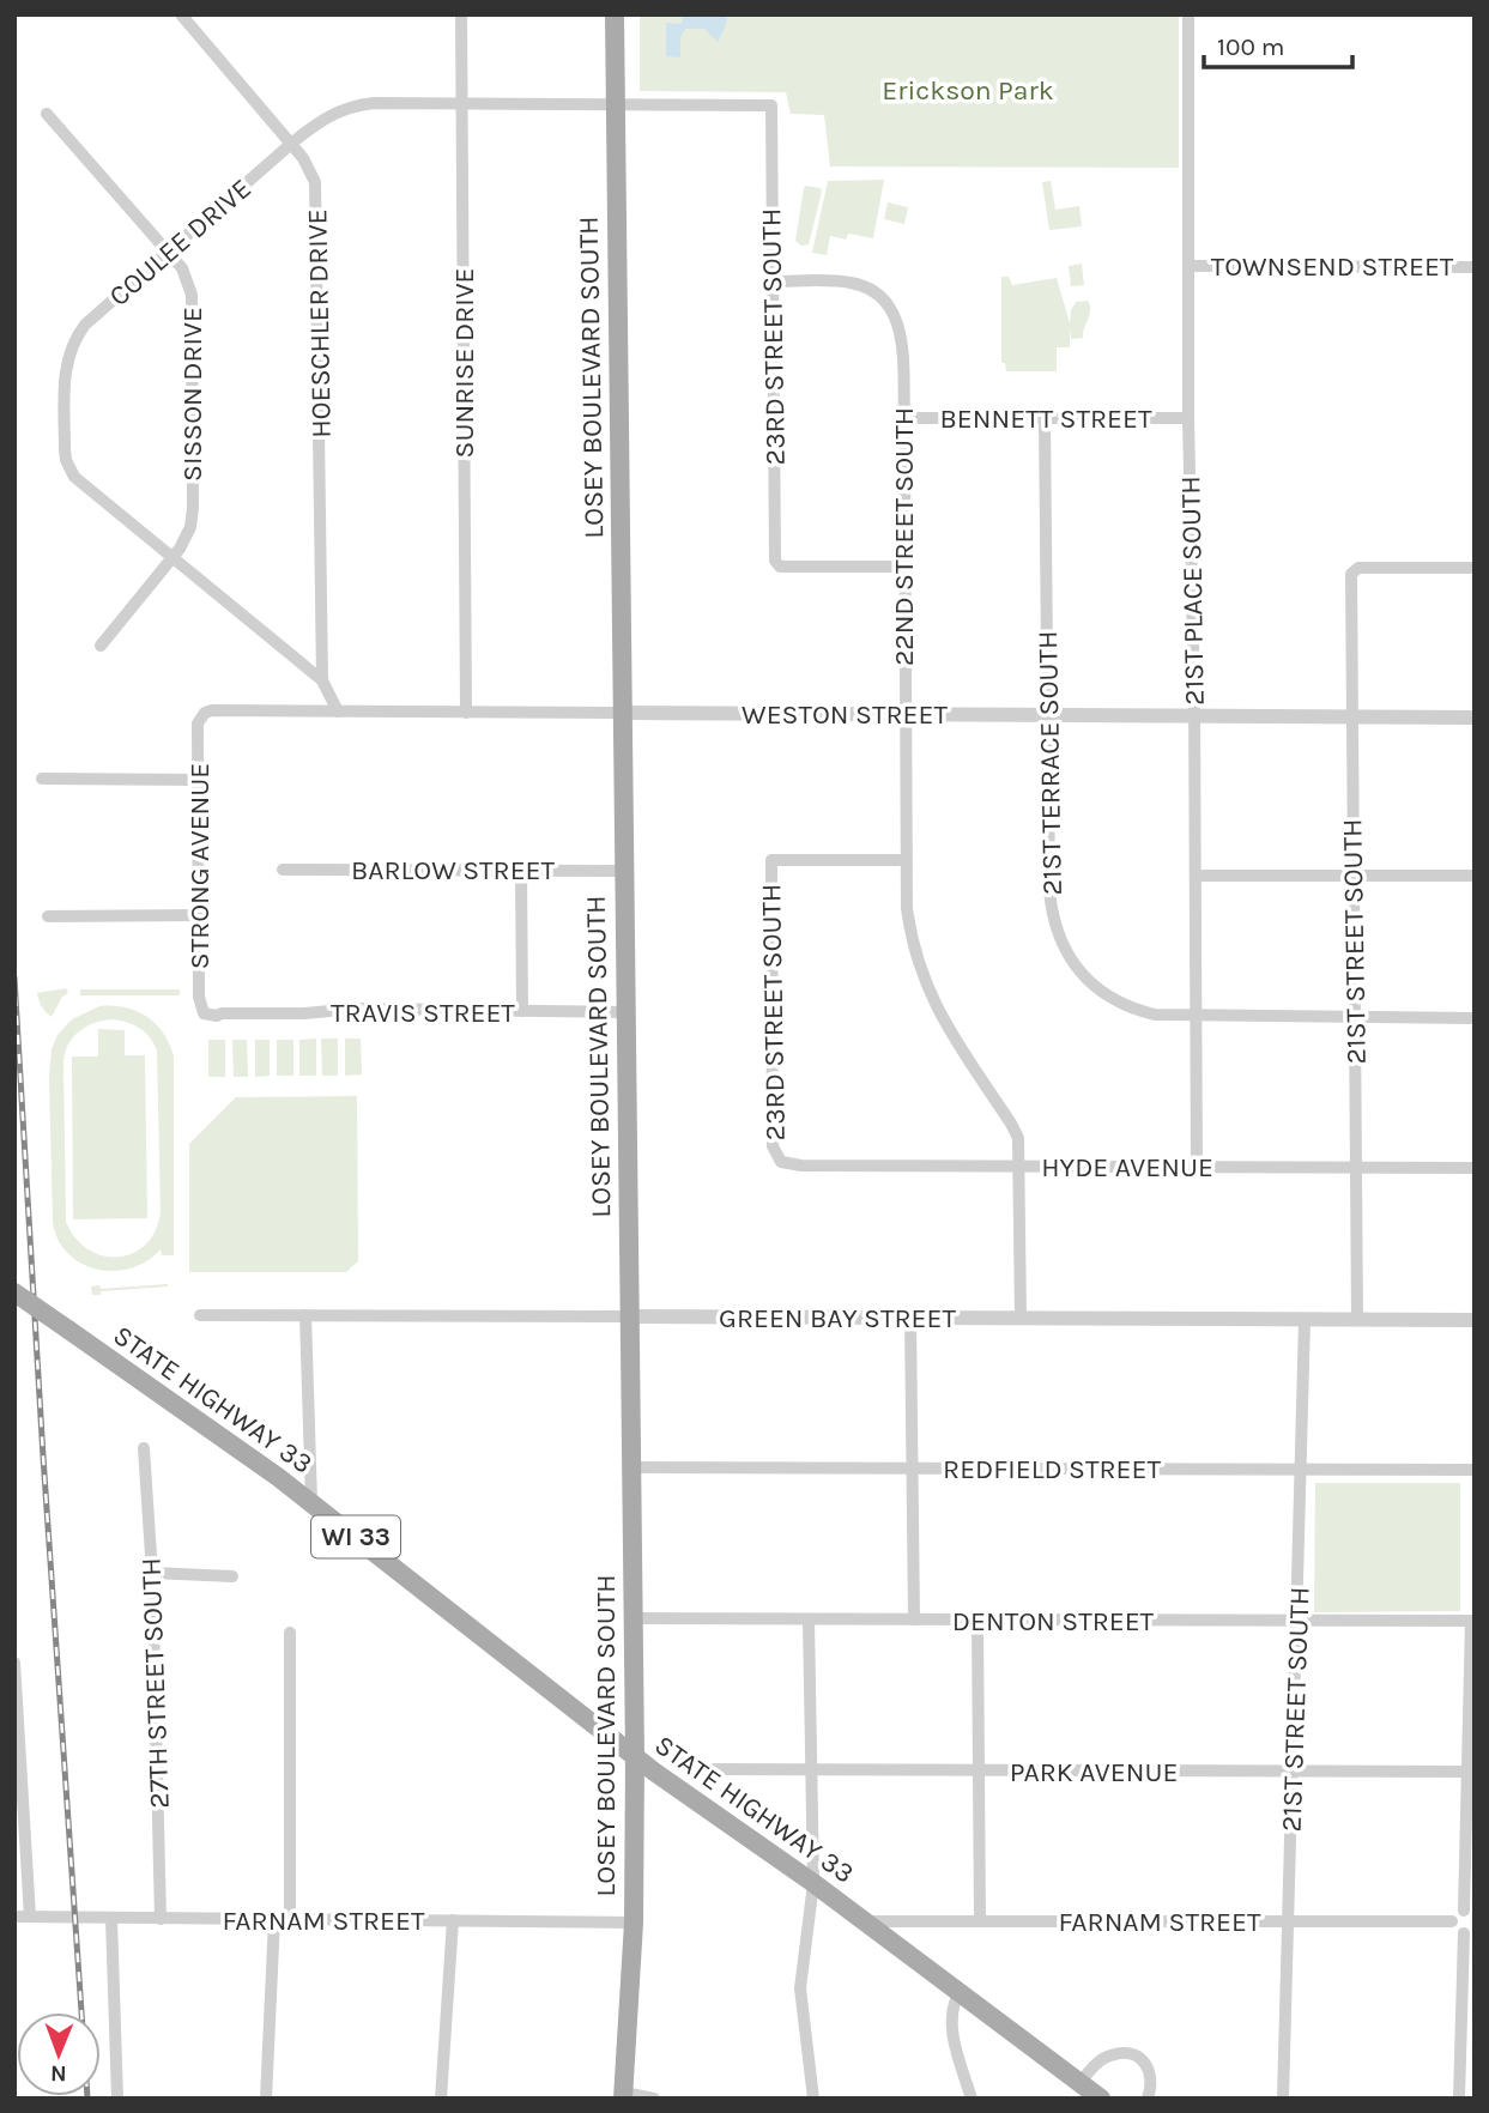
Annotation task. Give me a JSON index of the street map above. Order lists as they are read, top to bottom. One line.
{"streets":{"main road":["LOSEY BOULEVARD SOUTH","STATE HIGHWAY 33","WI 33"],"street":["COULEE DRIVE","TOWNSEND STREET","HOESCHLER DRIVE","23RD STREET SOUTH","SUNRISE DRIVE","SISSON DRIVE","BENNETT STREET","22ND STREET SOUTH","21ST PLACE SOUTH","WESTON STREET","21ST TERRACE SOUTH","STRONG AVENUE","BARLOW STREET","21ST STREET SOUTH","TRAVIS STREET","HYDE AVENUE","GREEN BAY STREET","REDFIELD STREET","DENTON STREET","27TH STREET SOUTH","PARK AVENUE","FARNAM STREET"]},"crossings":[["COULEE DRIVE","HOESCHLER DRIVE"],["COULEE DRIVE","23RD STREET SOUTH"],["COULEE DRIVE","SUNRISE DRIVE"],["COULEE DRIVE","LOSEY BOULEVARD SOUTH"],["COULEE DRIVE","SISSON DRIVE"],["COULEE DRIVE","WESTON STREET"],["TOWNSEND STREET","21ST PLACE SOUTH"],["23RD STREET SOUTH","22ND STREET SOUTH"],["23RD STREET SOUTH","HYDE AVENUE"],["SUNRISE DRIVE","WESTON STREET"],["LOSEY BOULEVARD SOUTH","WESTON STREET"],["LOSEY BOULEVARD SOUTH","BARLOW STREET"],["LOSEY BOULEVARD SOUTH","TRAVIS STREET"],["LOSEY BOULEVARD SOUTH","GREEN BAY STREET"],["LOSEY BOULEVARD SOUTH","STATE HIGHWAY 33"],["LOSEY BOULEVARD SOUTH","REDFIELD STREET"],["LOSEY BOULEVARD SOUTH","DENTON STREET"],["LOSEY BOULEVARD SOUTH","FARNAM STREET"],["BENNETT STREET","22ND STREET SOUTH"],["BENNETT STREET","21ST PLACE SOUTH"],["BENNETT STREET","21ST TERRACE SOUTH"],["22ND STREET SOUTH","WESTON STREET"],["22ND STREET SOUTH","HYDE AVENUE"],["22ND STREET SOUTH","GREEN BAY STREET"],["21ST PLACE SOUTH","WESTON STREET"],["21ST PLACE SOUTH","21ST TERRACE SOUTH"],["21ST PLACE SOUTH","HYDE AVENUE"],["WESTON STREET","21ST TERRACE SOUTH"],["WESTON STREET","STRONG AVENUE"],["WESTON STREET","21ST STREET SOUTH"],["STRONG AVENUE","TRAVIS STREET"],["21ST STREET SOUTH","HYDE AVENUE"],["21ST STREET SOUTH","GREEN BAY STREET"],["21ST STREET SOUTH","REDFIELD STREET"],["21ST STREET SOUTH","DENTON STREET"],["21ST STREET SOUTH","PARK AVENUE"],["21ST STREET SOUTH","FARNAM STREET"],["STATE HIGHWAY 33","FARNAM STREET"],["27TH STREET SOUTH","FARNAM STREET"]],"parks":["Erickson Park"],"scale_bar":"100 m","north":"bottom"}
